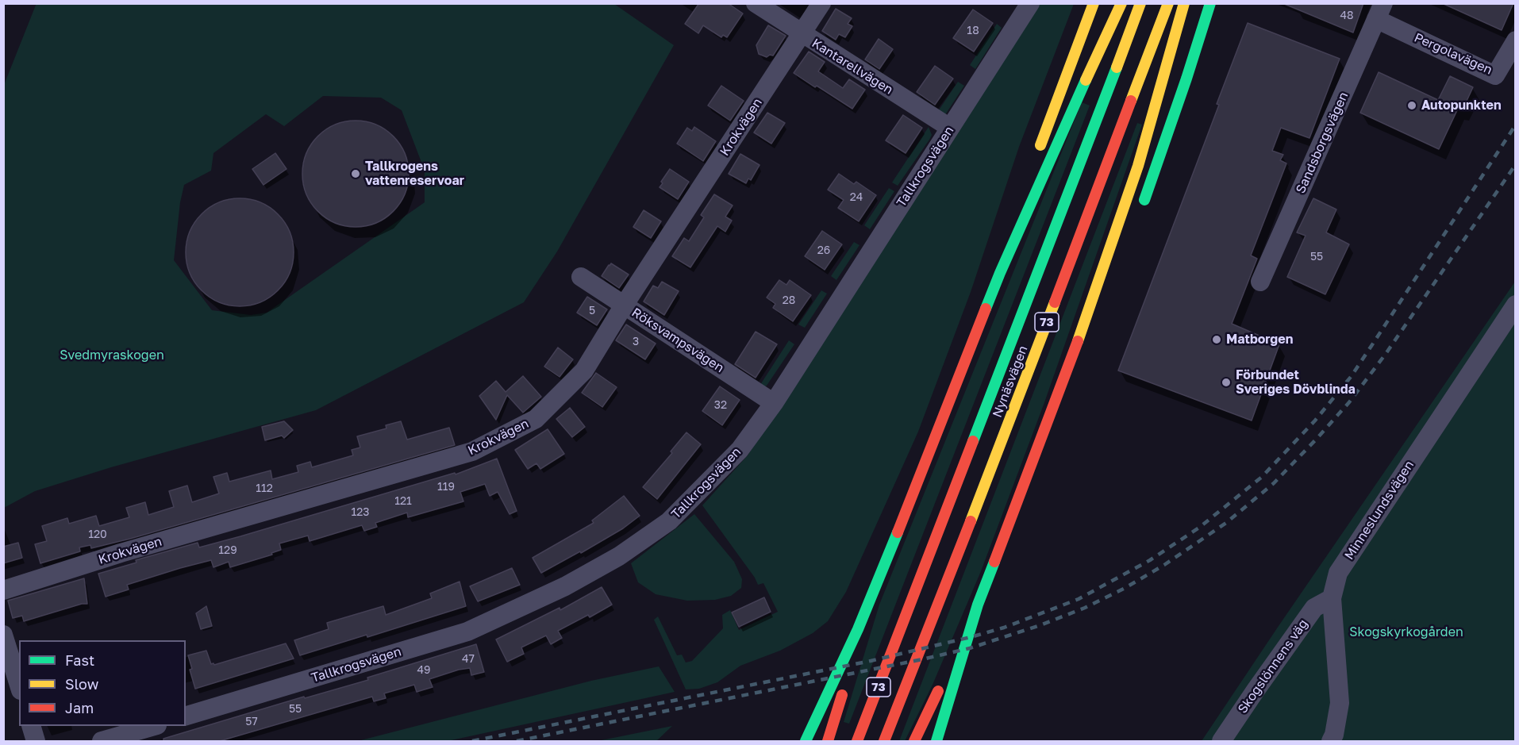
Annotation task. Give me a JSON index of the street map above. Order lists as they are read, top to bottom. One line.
{"streets":{"highway":["73","Nynäsvägen"],"street":["Pergolavägen","Kantarellvägen","Krokvägen","Sandsborgsvägen","Tallkrogsvägen","Röksvampsvägen","Minneslundsvägen","Skogslönnens väg"]},"crossings":[["Pergolavägen","Sandsborgsvägen"],["Kantarellvägen","Krokvägen"],["Kantarellvägen","Tallkrogsvägen"],["Krokvägen","Röksvampsvägen"],["Tallkrogsvägen","Röksvampsvägen"],["Minneslundsvägen","Skogslönnens väg"]],"parks":["Svedmyraskogen","Skogskyrkogården"],"places":["Autopunkten","Tallkrogens vattenreservoar","Matborgen","Förbundet Sveriges Dövblinda"],"house_numbers":["48","18","24","26","55","28","5","3","32","119","112","121","123","120","129","47","49","55","57"],"legend":["Fast","Slow","Jam"]}
